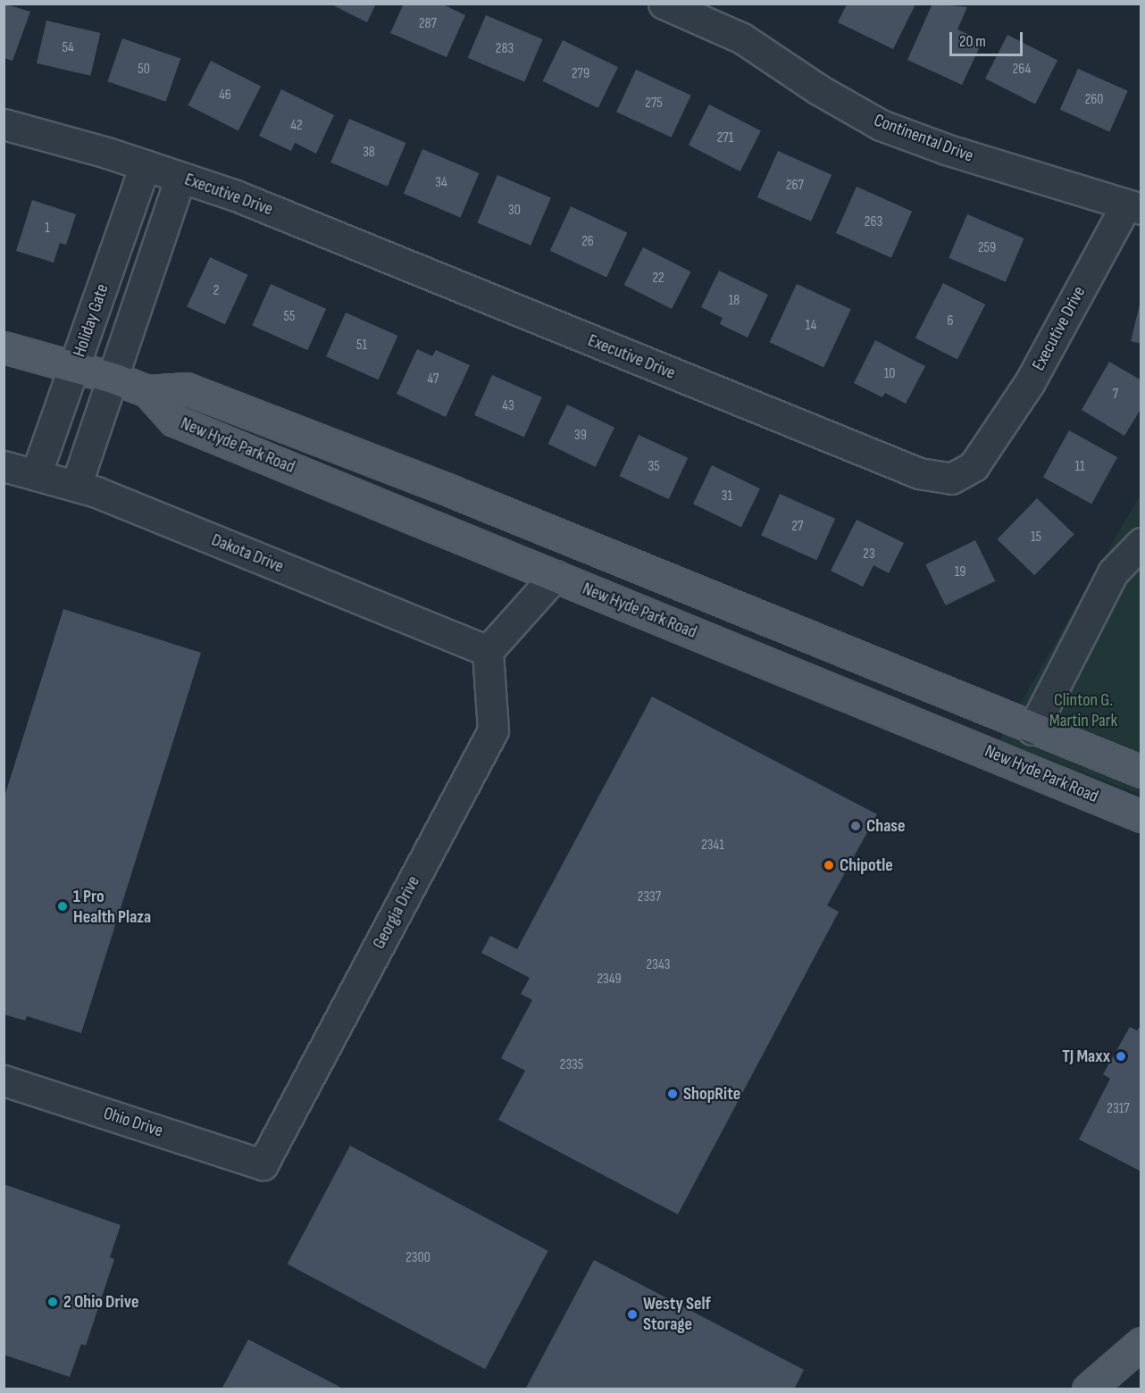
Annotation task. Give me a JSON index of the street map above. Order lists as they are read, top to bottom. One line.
{"streets":{"main road":["New Hyde Park Road"],"street":["Continental Drive","Executive Drive","Holiday Gate","Dakota Drive","Georgia Drive","Ohio Drive"]},"crossings":[["Continental Drive","Executive Drive"],["Executive Drive","Holiday Gate"],["Holiday Gate","New Hyde Park Road"],["Holiday Gate","Dakota Drive"],["Dakota Drive","Georgia Drive"],["Georgia Drive","Ohio Drive"]],"parks":["Clinton G. Martin Park"],"places":["Chase","Chipotle","1 Pro Health Plaza","TJ Maxx","ShopRite","2 Ohio Drive","Westy Self Storage"],"house_numbers":["287","54","283","50","264","279","46","260","275","42","271","38","34","267","30","263","1","26","259","22","2","18","55","6","14","51","10","47","7","43","39","35","11","31","27","15","23","19","2341","2337","2343","2349","2335","2317","2300"],"scale_bar":"20 m"}
